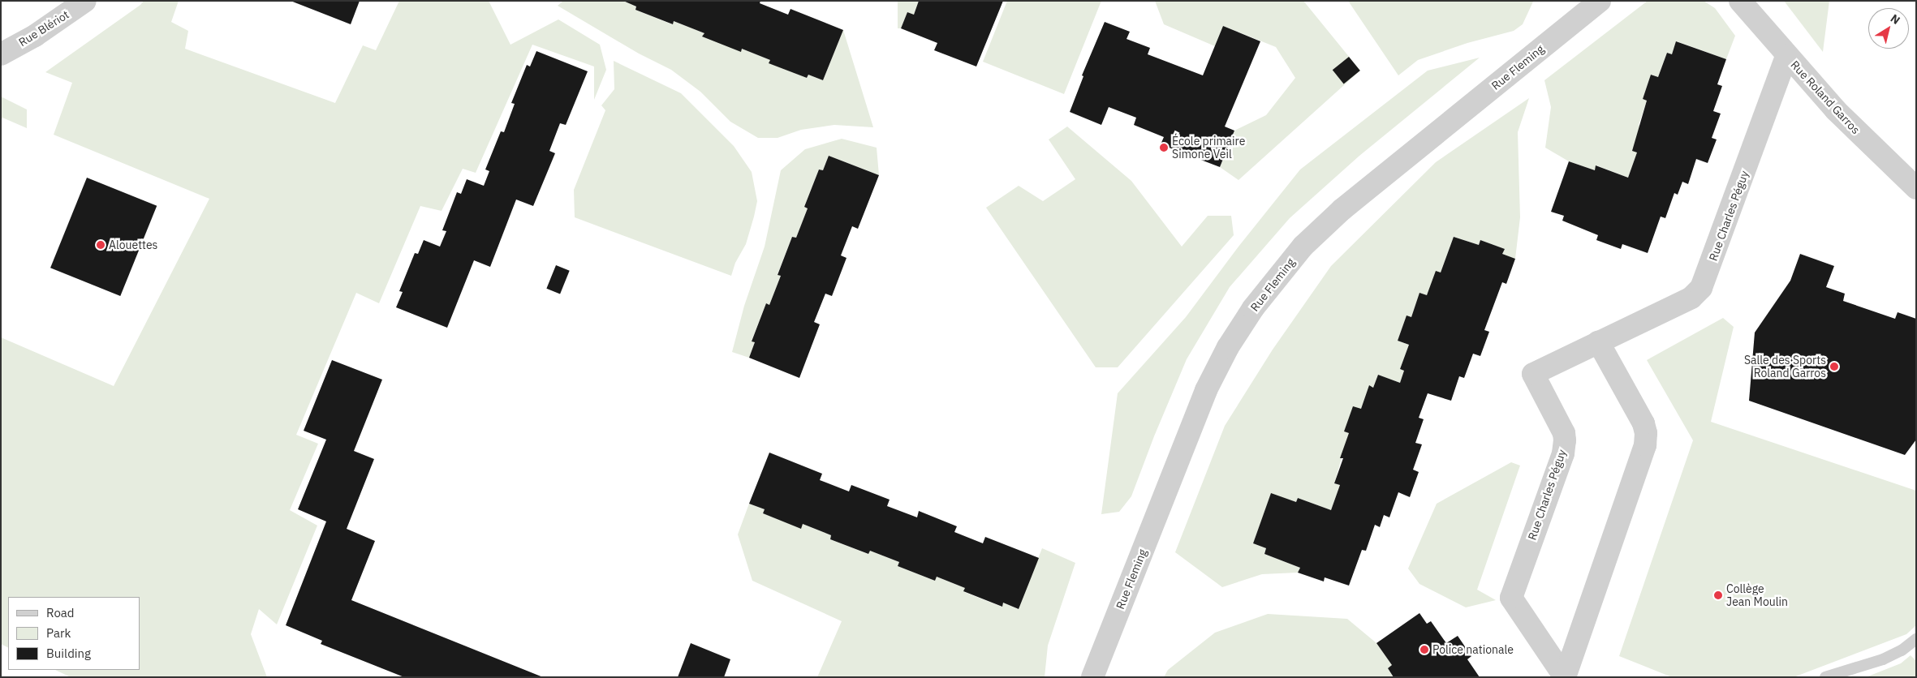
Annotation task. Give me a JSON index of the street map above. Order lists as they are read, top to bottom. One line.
{"streets":{"street":["Rue Blériot","Rue Fleming","Rue Roland Garros","Rue Charles Péguy"]},"crossings":[["Rue Roland Garros","Rue Charles Péguy"]],"places":["École primaire Simone Veil","Alouettes","Salle des Sports Roland Garros","Collège Jean Moulin","Police nationale"],"legend":["Road","Park","Building"],"north":"top right"}
